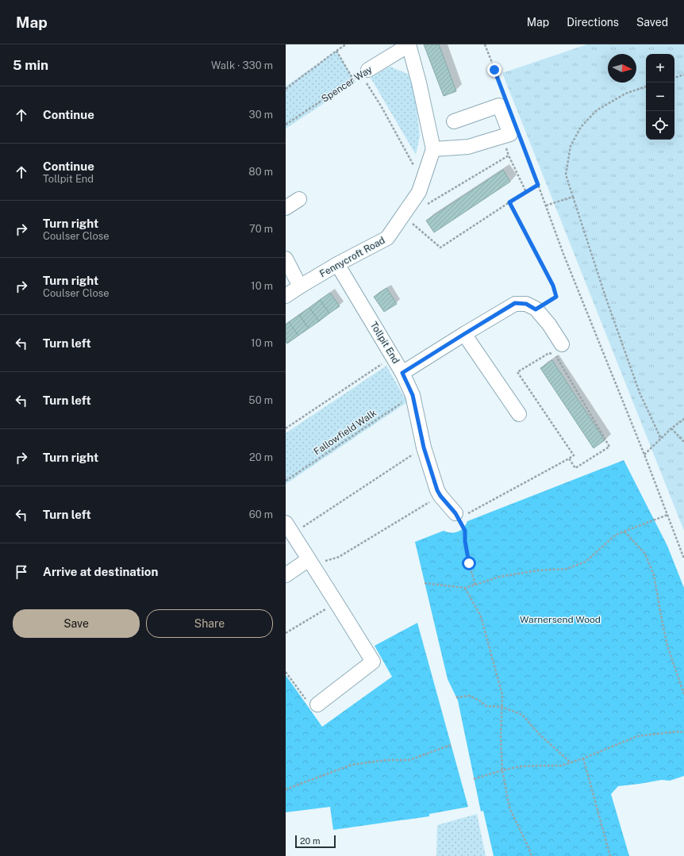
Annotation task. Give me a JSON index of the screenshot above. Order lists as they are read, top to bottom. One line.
{"streets":{"street":["Spencer Way","Fennycroft Road","Tollpit End"],"path":["Fallowfield Walk"]},"crossings":[["Fennycroft Road","Tollpit End"],["Tollpit End","Fallowfield Walk"]],"parks":["Warnersend Wood"],"scale_bar":"20 m","north":"right","page":{"header":"Map","nav":["Map","Directions","Saved"],"heading":["5 min","Walk · 330 m"],"map_buttons":["+","−"],"list":[["Continue","30 m"],["Continue","Tollpit End","80 m"],["Turn right","Coulser Close","70 m"],["Turn right","Coulser Close","10 m"],["Turn left","10 m"],["Turn left","50 m"],["Turn right","20 m"],["Turn left","60 m"],"Arrive at destination"],"buttons":["Save","Share"],"scale":"20 m"}}
